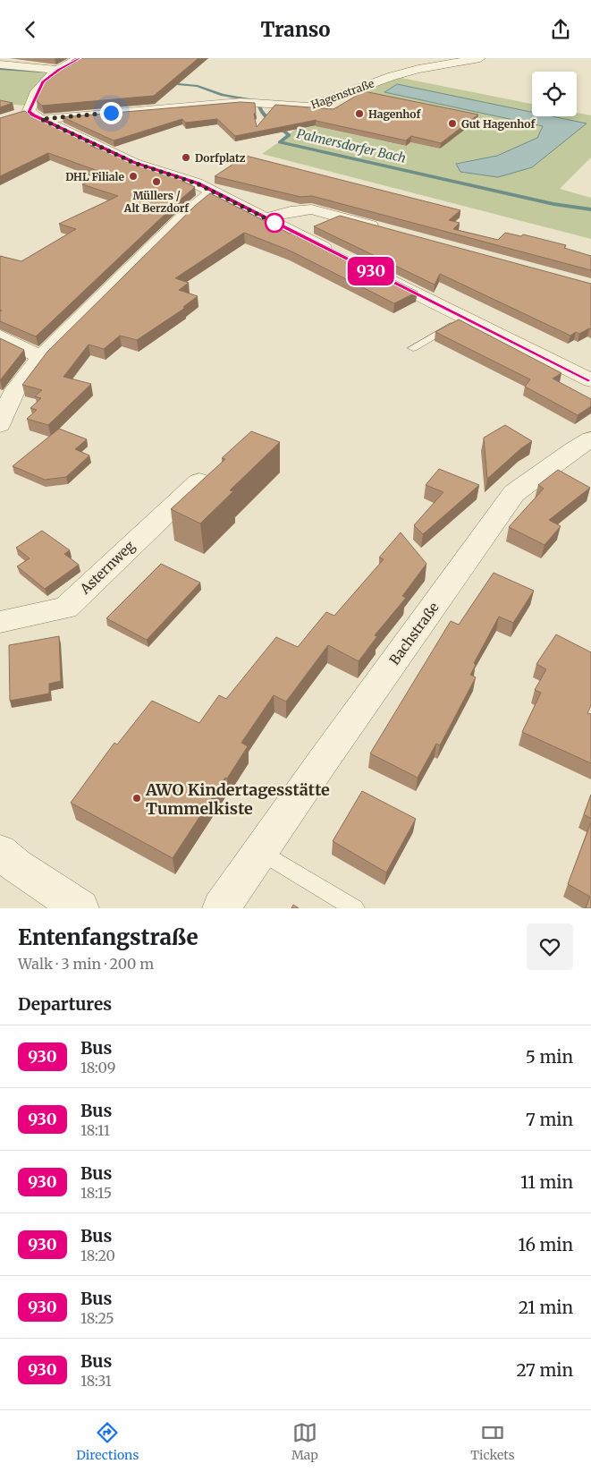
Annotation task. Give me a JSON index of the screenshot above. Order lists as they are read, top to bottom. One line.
{"streets":{"street":["Hagenstraße","Asternweg","Bachstraße"]},"water":["Palmersdorfer Bach"],"places":["Hagenhof","Gut Hagenhof","Dorfplatz","DHL Filiale","Müllers / Alt Berzdorf","AWO Kindertagesstätte Tummelkiste"],"lines":["bus line 930"],"page":{"header":"Transo","on_map":"930","heading":[["Entenfangstraße","Walk · 3 min · 200 m"],"Departures"],"list":[{"mark":"930","name":"Bus","note":"18:09","value":"5 min"},{"mark":"930","name":"Bus","note":"18:11","value":"7 min"},{"mark":"930","name":"Bus","note":"18:15","value":"11 min"},{"mark":"930","name":"Bus","note":"18:20","value":"16 min"},{"mark":"930","name":"Bus","note":"18:25","value":"21 min"},{"mark":"930","name":"Bus","note":"18:31","value":"27 min"}],"tabs":["Directions","Map","Tickets"]}}
